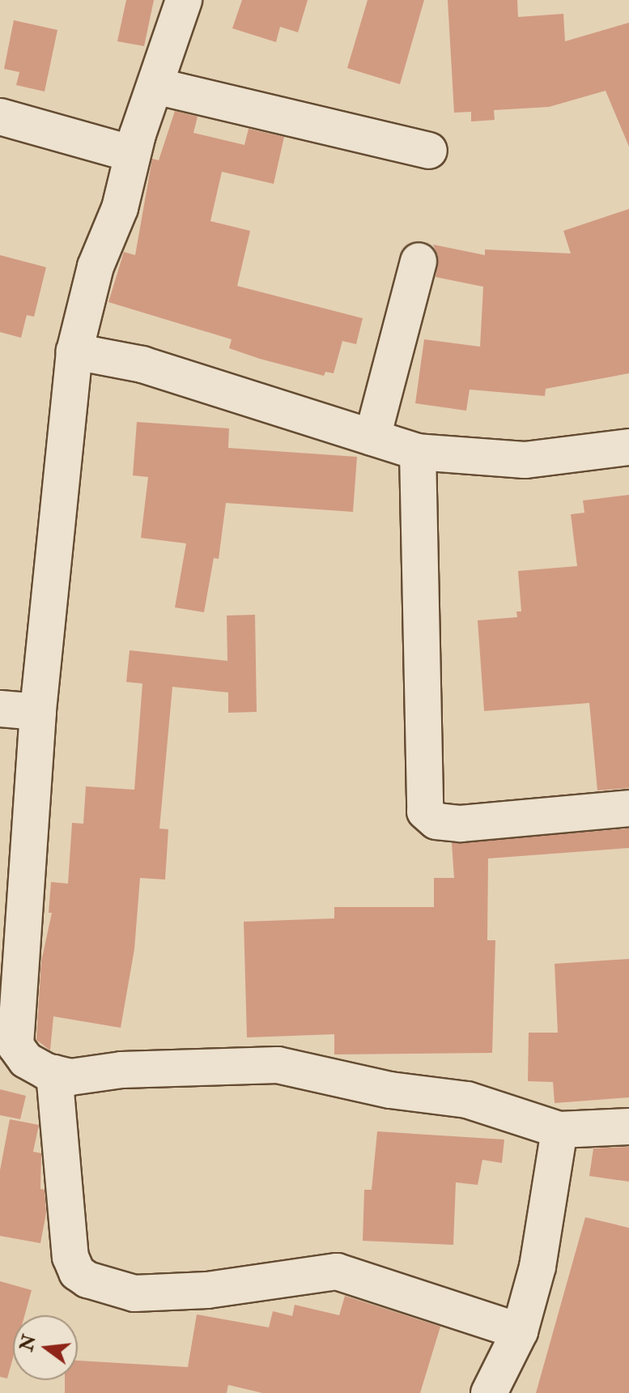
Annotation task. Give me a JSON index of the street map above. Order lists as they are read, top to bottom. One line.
{"north":"left"}
